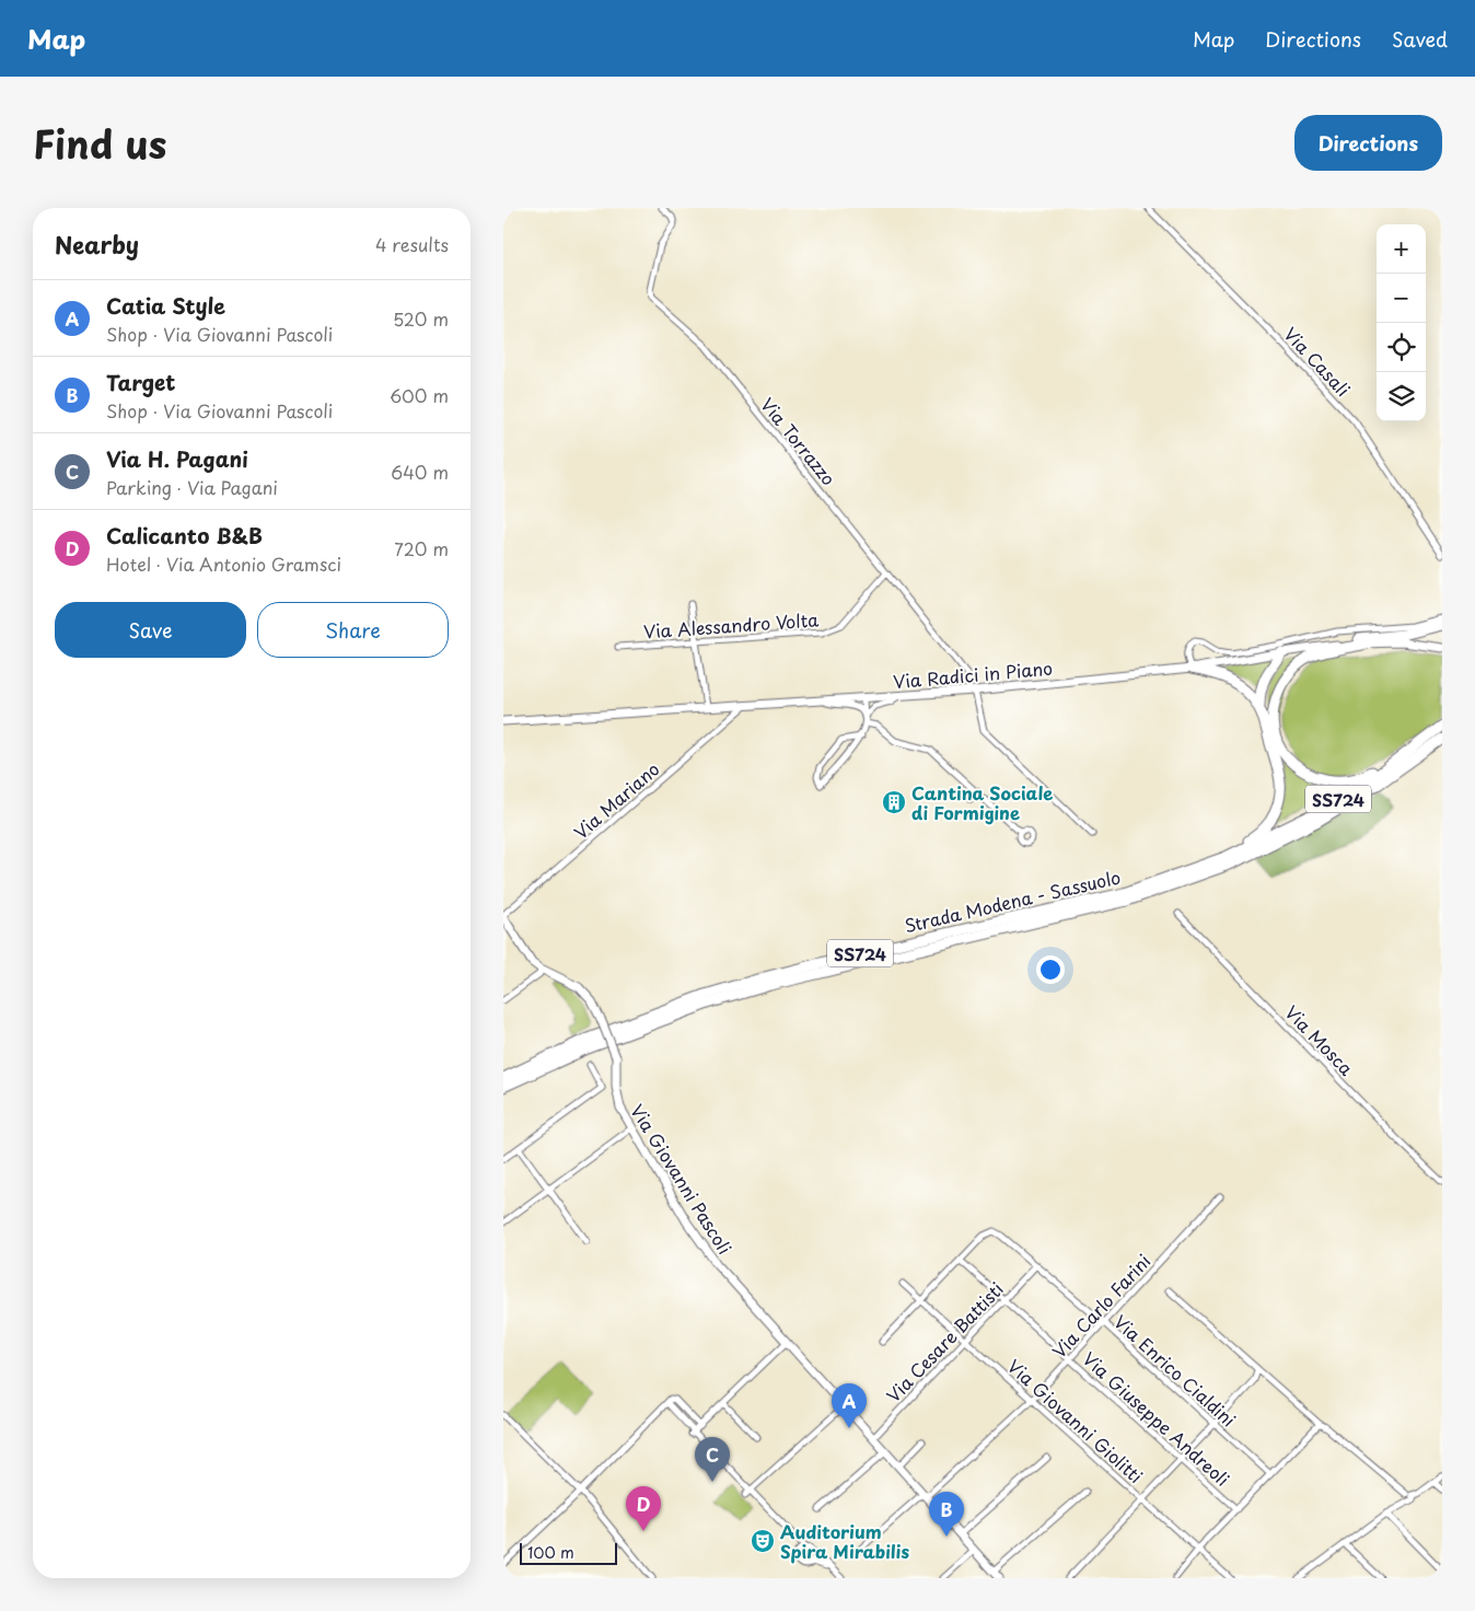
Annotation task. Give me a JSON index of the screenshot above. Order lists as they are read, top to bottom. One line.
{"streets":{"highway":["SS724","Strada Modena - Sassuolo"],"street":["Via Casali","Via Torrazzo","Via Alessandro Volta","Via Radici in Piano","Via Mariano","Via Mosca","Via Giovanni Pascoli","Via Carlo Farini","Via Cesare Battisti","Via Enrico Cialdini","Via Giuseppe Andreoli","Via Giovanni Giolitti"]},"crossings":[["Via Torrazzo","Via Alessandro Volta"],["Via Torrazzo","Via Radici in Piano"],["Via Radici in Piano","Via Mariano"],["Via Mariano","Via Giovanni Pascoli"],["Via Giovanni Pascoli","Via Carlo Farini"],["Via Giovanni Pascoli","Via Cesare Battisti"],["Via Carlo Farini","Via Enrico Cialdini"],["Via Carlo Farini","Via Giuseppe Andreoli"],["Via Carlo Farini","Via Giovanni Giolitti"],["Via Cesare Battisti","Via Enrico Cialdini"],["Via Cesare Battisti","Via Giuseppe Andreoli"],["Via Cesare Battisti","Via Giovanni Giolitti"],["Via Enrico Cialdini","Via Giuseppe Andreoli"]],"places":{"building":["Cantina Sociale di Formigine"],"theatre":["Auditorium Spira Mirabilis"]},"scale_bar":"100 m","page":{"header":"Map","nav":["Map","Directions","Saved"],"title":"Find us","buttons":["Directions",["Save","Share"]],"heading":["Nearby","4 results"],"map_buttons":["+","−"],"list":[{"mark":"A","name":"Catia Style","note":"Shop · Via Giovanni Pascoli","value":"520 m"},{"mark":"B","name":"Target","note":"Shop · Via Giovanni Pascoli","value":"600 m"},{"mark":"C","name":"Via H. Pagani","note":"Parking · Via Pagani","value":"640 m"},{"mark":"D","name":"Calicanto B&B","note":"Hotel · Via Antonio Gramsci","value":"720 m"}],"pins":["A","C","D","B"],"scale":"100 m"}}
